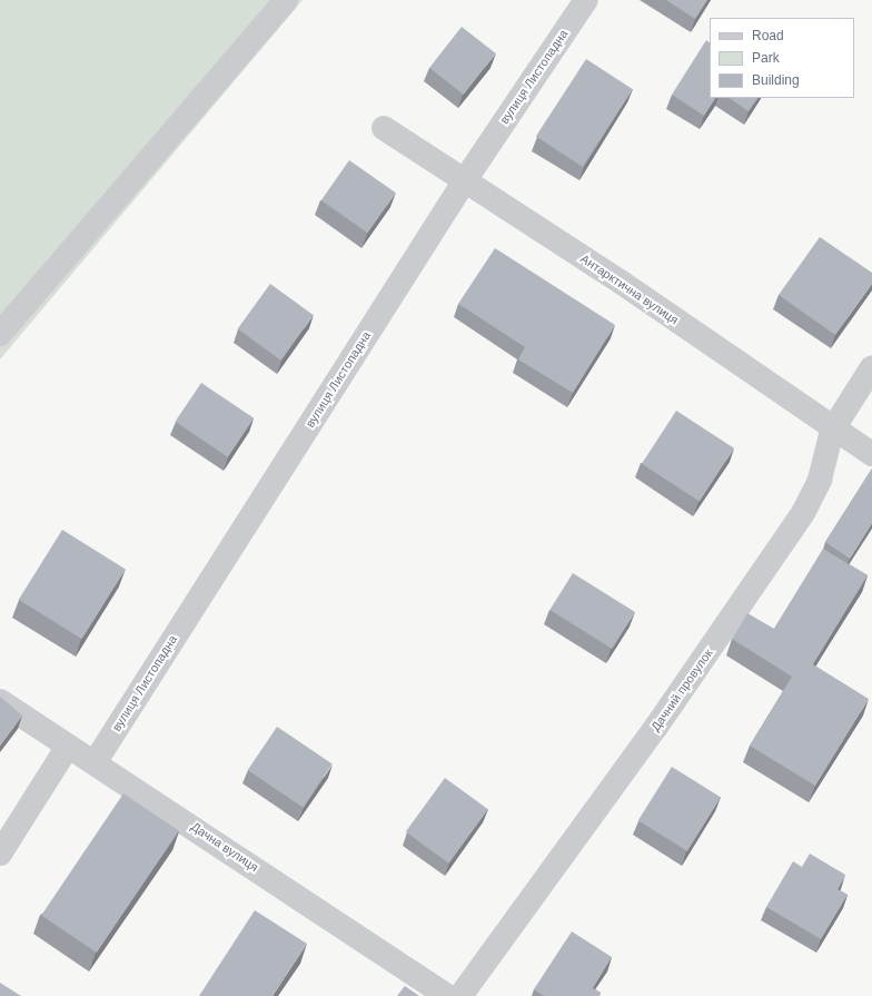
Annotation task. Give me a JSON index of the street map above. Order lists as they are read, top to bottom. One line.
{"streets":{"street":["вулиця Листопадна","Антарктична вулиця","Дачний провулок","Дачна вулиця"]},"crossings":[["вулиця Листопадна","Антарктична вулиця"],["вулиця Листопадна","Дачна вулиця"],["Антарктична вулиця","Дачний провулок"]],"legend":["Road","Park","Building"]}
